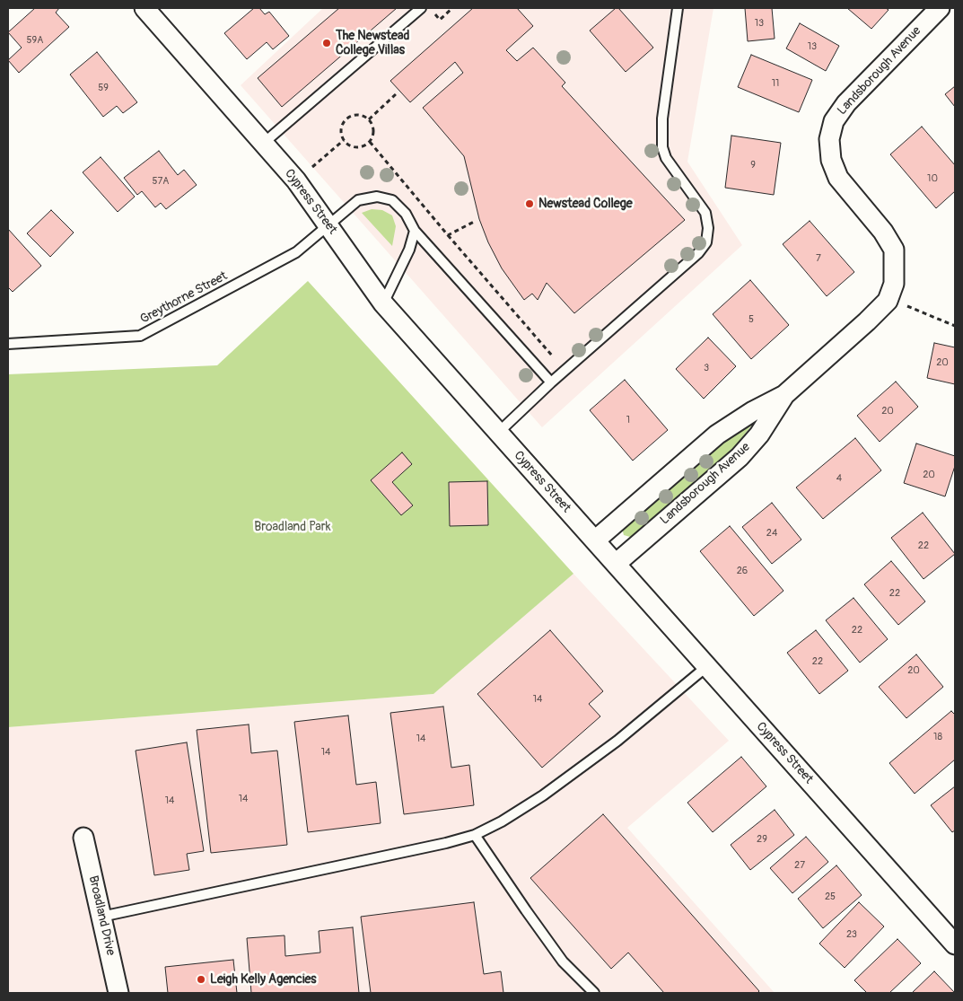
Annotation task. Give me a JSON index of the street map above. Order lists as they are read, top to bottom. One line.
{"streets":{"street":["Landsborough Avenue","Cypress Street","Broadland Drive"],"lane":["Greythorne Street"]},"crossings":[["Landsborough Avenue","Cypress Street"],["Cypress Street","Greythorne Street"]],"parks":["Broadland Park"],"places":["The Newstead College Villas","Newstead College","Leigh Kelly Agencies"],"house_numbers":["13","59A","13","11","59","9","10","57A","7","5","20","3","20","1","20","4","24","22","26","22","22","22","20","14","18","14","14","14","14","29","27","25","23"]}
